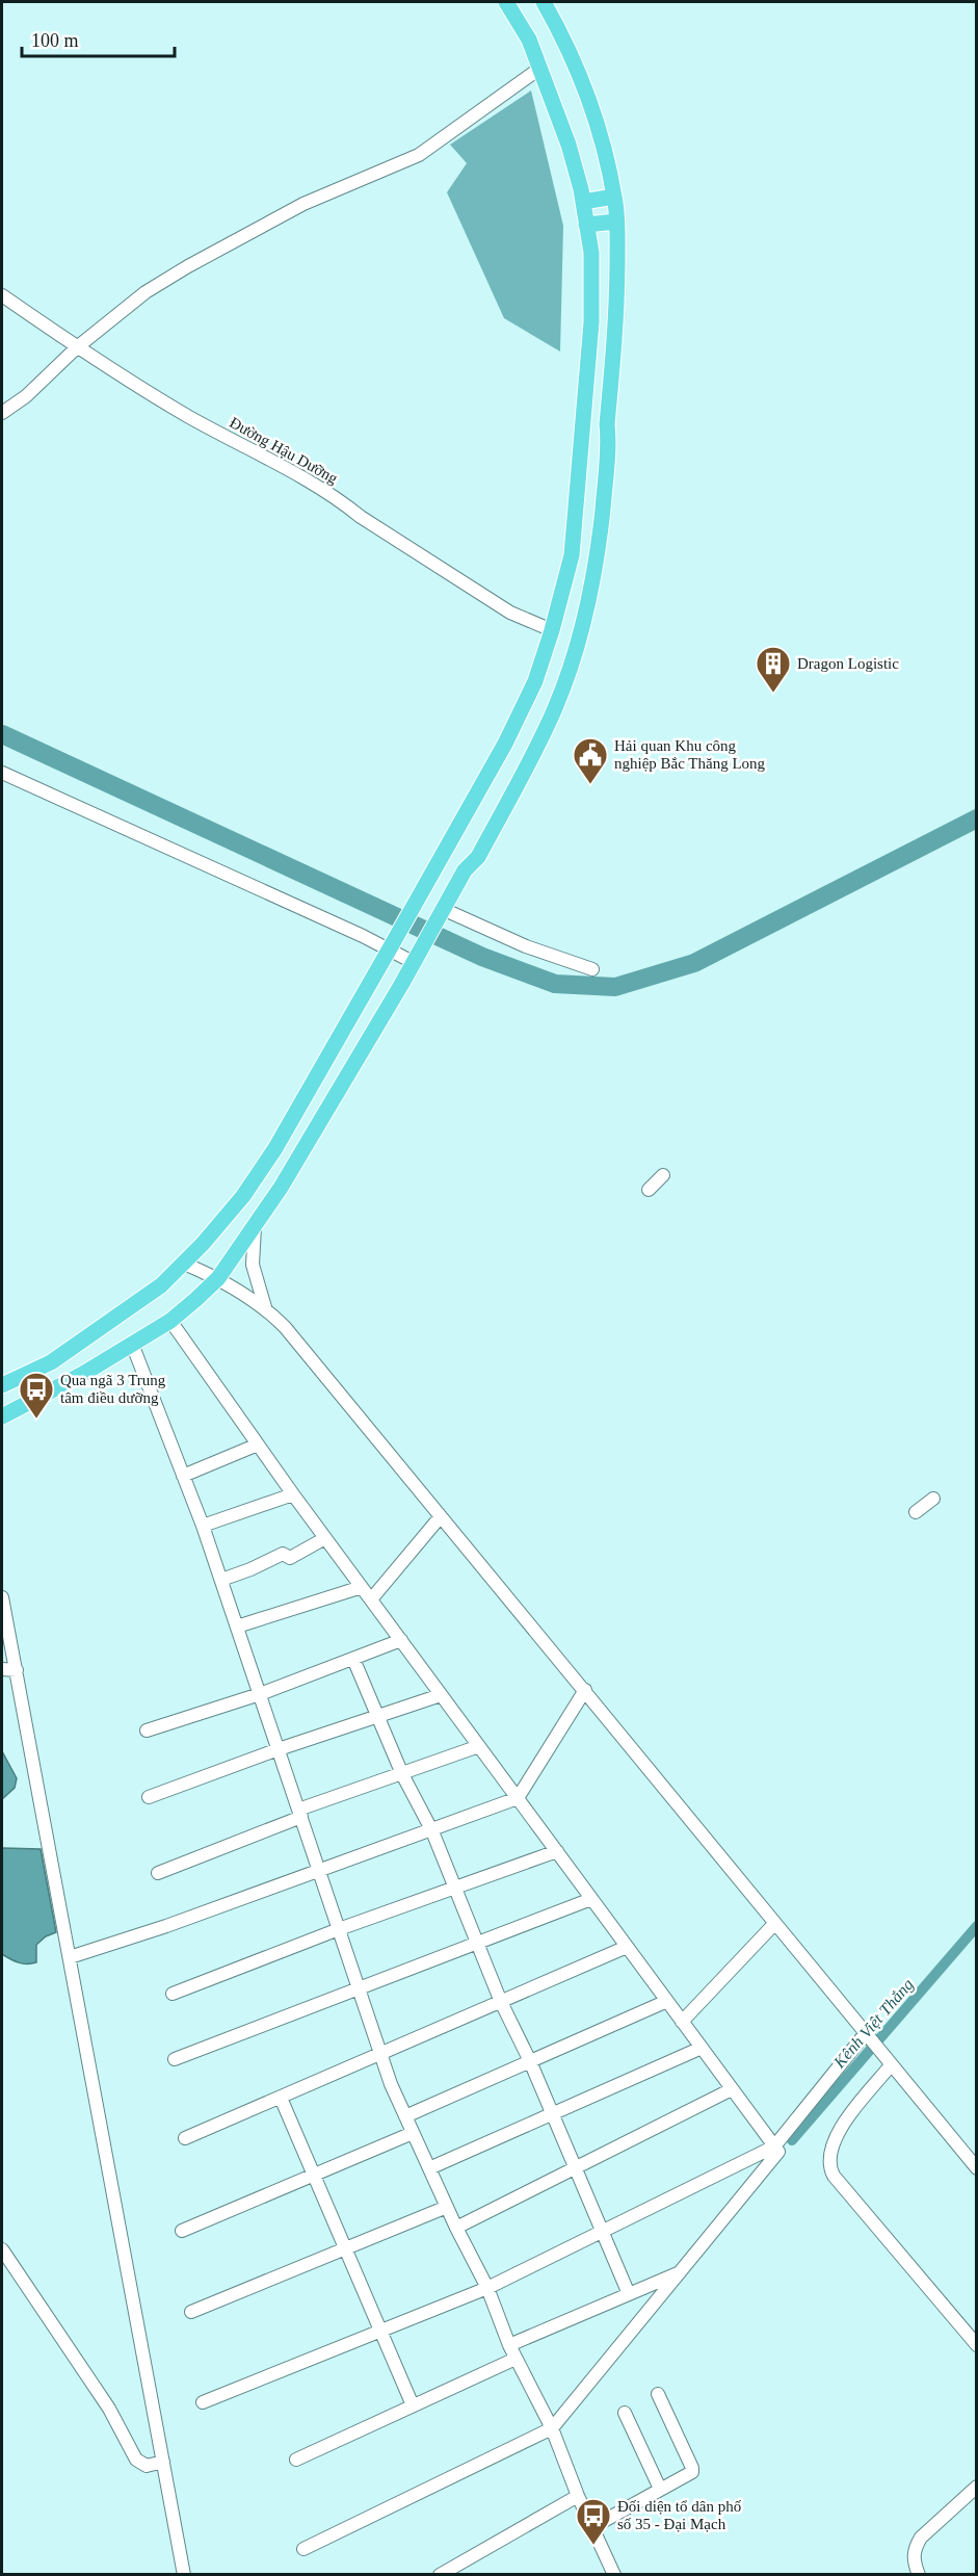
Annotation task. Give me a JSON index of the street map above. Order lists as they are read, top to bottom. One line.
{"streets":{"street":["Đường Hậu Dưỡng"]},"water":["Kênh Việt Thắng"],"places":{"building":["Dragon Logistic"],"public building":["Hải quan Khu công nghiệp Bắc Thăng Long"],"bus stop":["Qua ngã 3 Trung tâm điều dưỡng","Đối diện tổ dân phố số 35 - Đại Mạch"]},"scale_bar":"100 m"}
